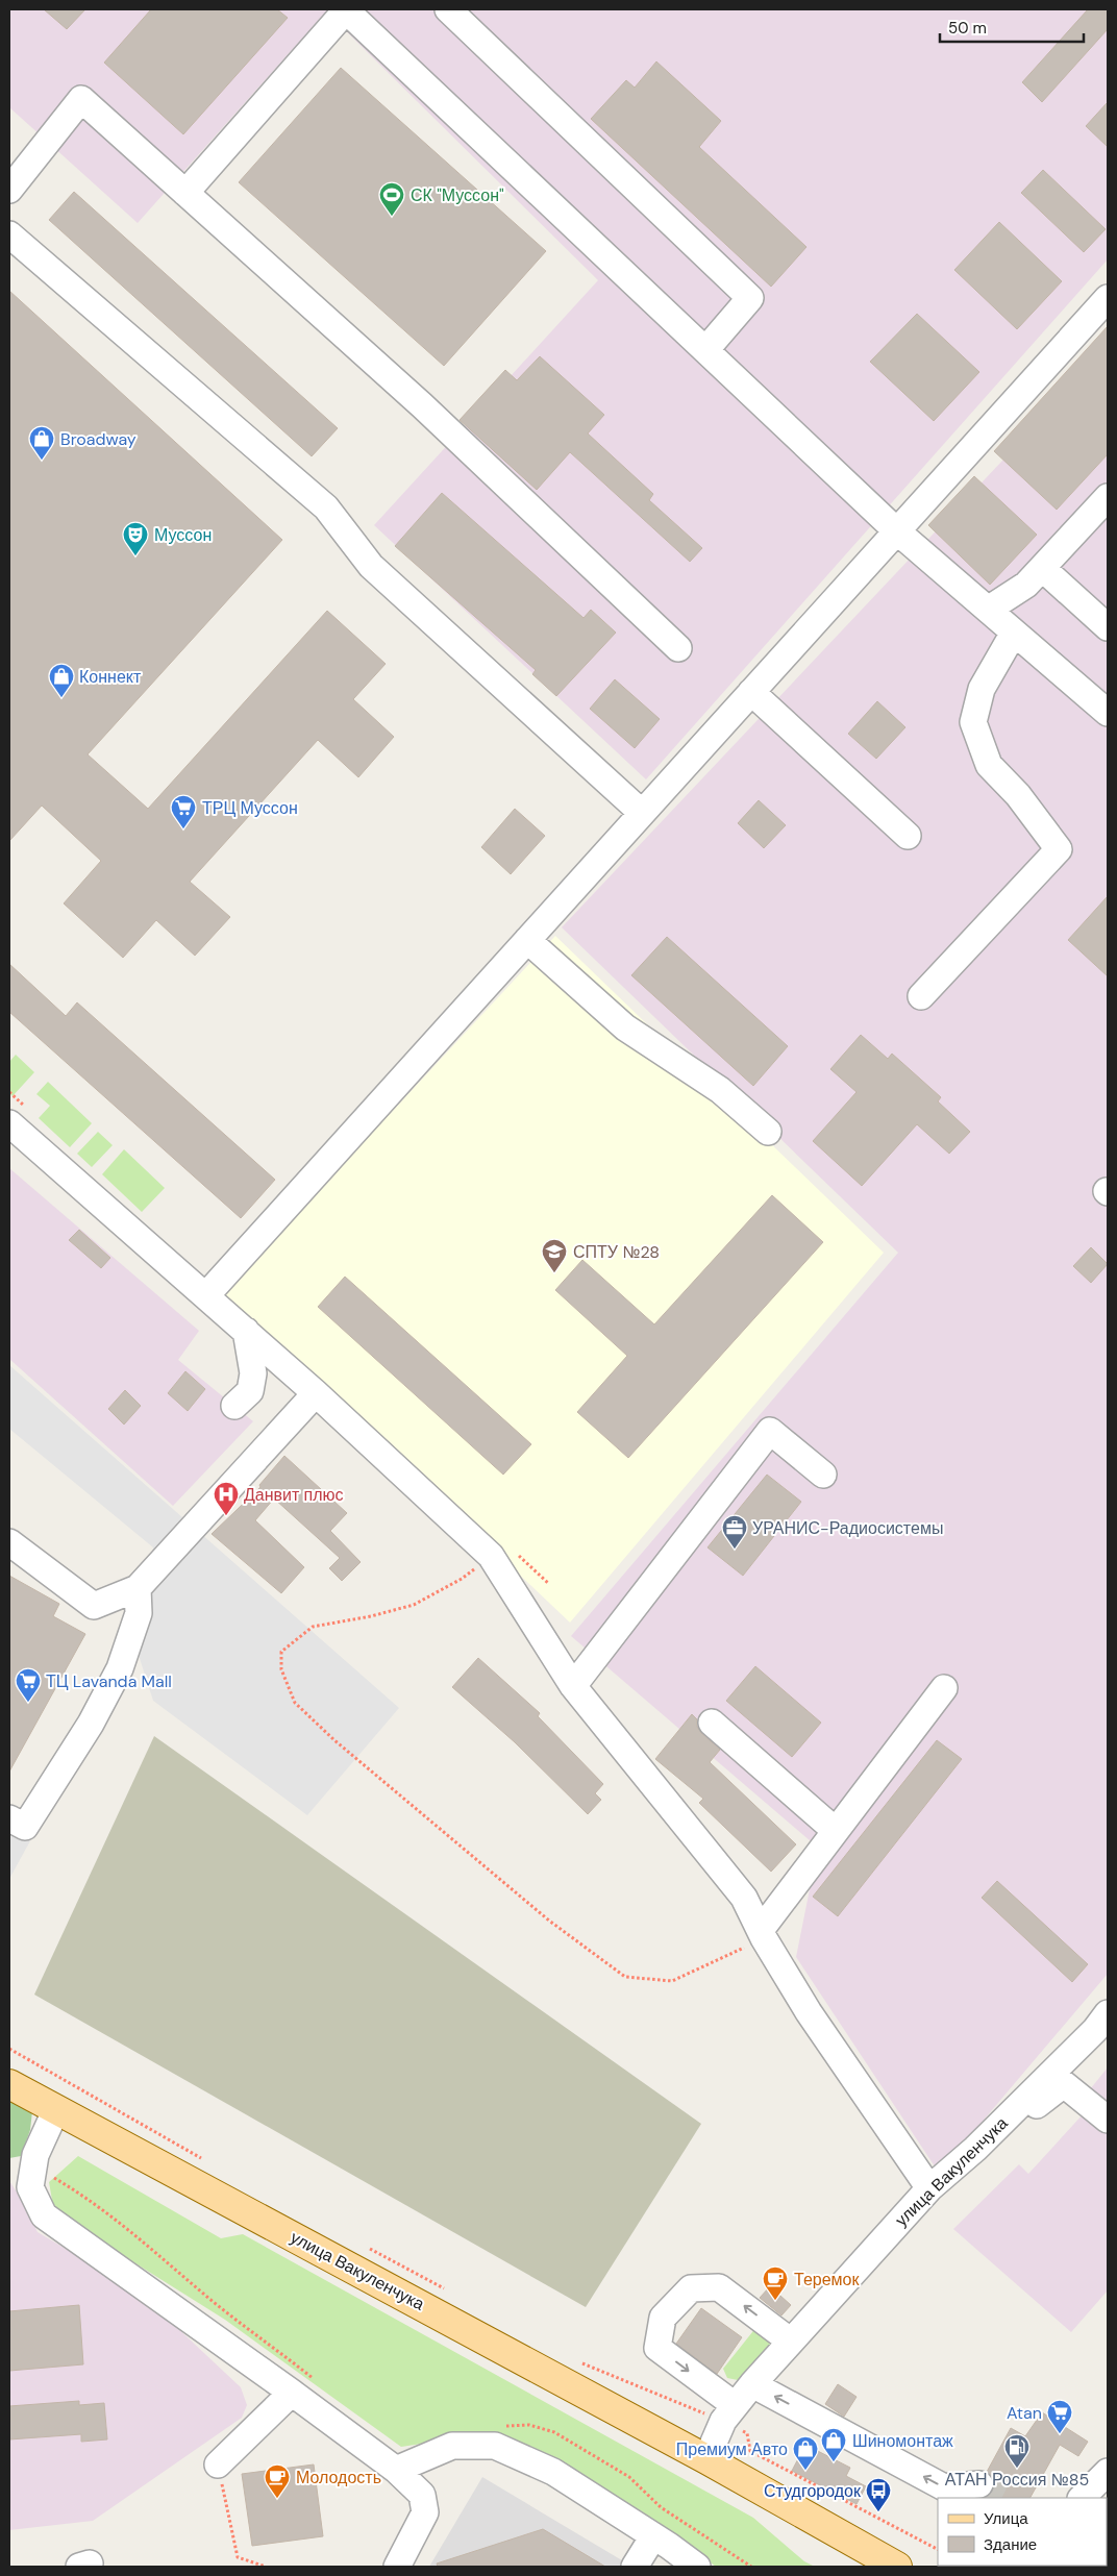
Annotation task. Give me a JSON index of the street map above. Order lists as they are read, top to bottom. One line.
{"streets":{"main road":["улица Вакуленчука"]},"places":{"sports":["СК \"Муссон\""],"shop":["Broadway","Коннект","Шиномонтаж","Премиум Авто"],"theatre":["Муссон"],"supermarket":["ТРЦ Муссон","ТЦ Lavanda Mall","Atan"],"school or university":["СПТУ №28"],"hospital":["Данвит плюс"],"office":["УРАНИС-Радиосистемы"],"cafe":["Теремок","Молодость"],"fuel station":["АТАН Россия №85"],"bus stop":["Студгородок"]},"legend":["Улица","Здание"],"scale_bar":"50 m"}
